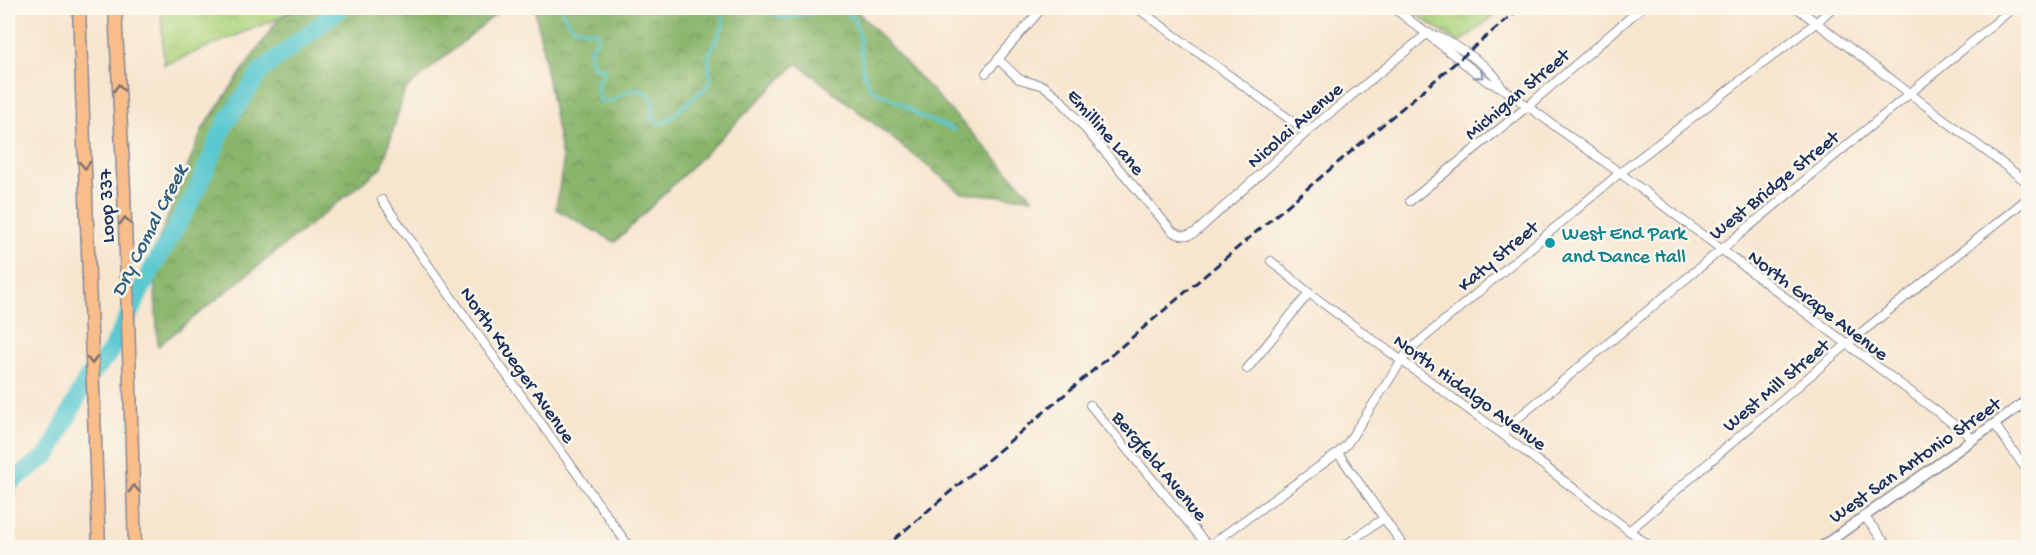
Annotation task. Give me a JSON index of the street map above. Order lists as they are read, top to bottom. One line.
{"streets":{"main road":["Loop 337"],"street":["Michigan Street","Nicolai Avenue","Emilline Lane","West Bridge Street","Katy Street","North Grape Avenue","North Krueger Avenue","West Mill Street","North Hidalgo Avenue","West San Antonio Street","Bergfeld Avenue"]},"crossings":[["Michigan Street","North Grape Avenue"],["Nicolai Avenue","Emilline Lane"],["Nicolai Avenue","North Grape Avenue"],["West Bridge Street","North Grape Avenue"],["West Bridge Street","North Hidalgo Avenue"],["Katy Street","North Grape Avenue"],["Katy Street","North Hidalgo Avenue"],["Katy Street","Bergfeld Avenue"],["North Grape Avenue","West Mill Street"],["North Grape Avenue","West San Antonio Street"],["West Mill Street","North Hidalgo Avenue"]],"water":["Dry Comal Creek"],"places":["West End Park and Dance Hall"]}
